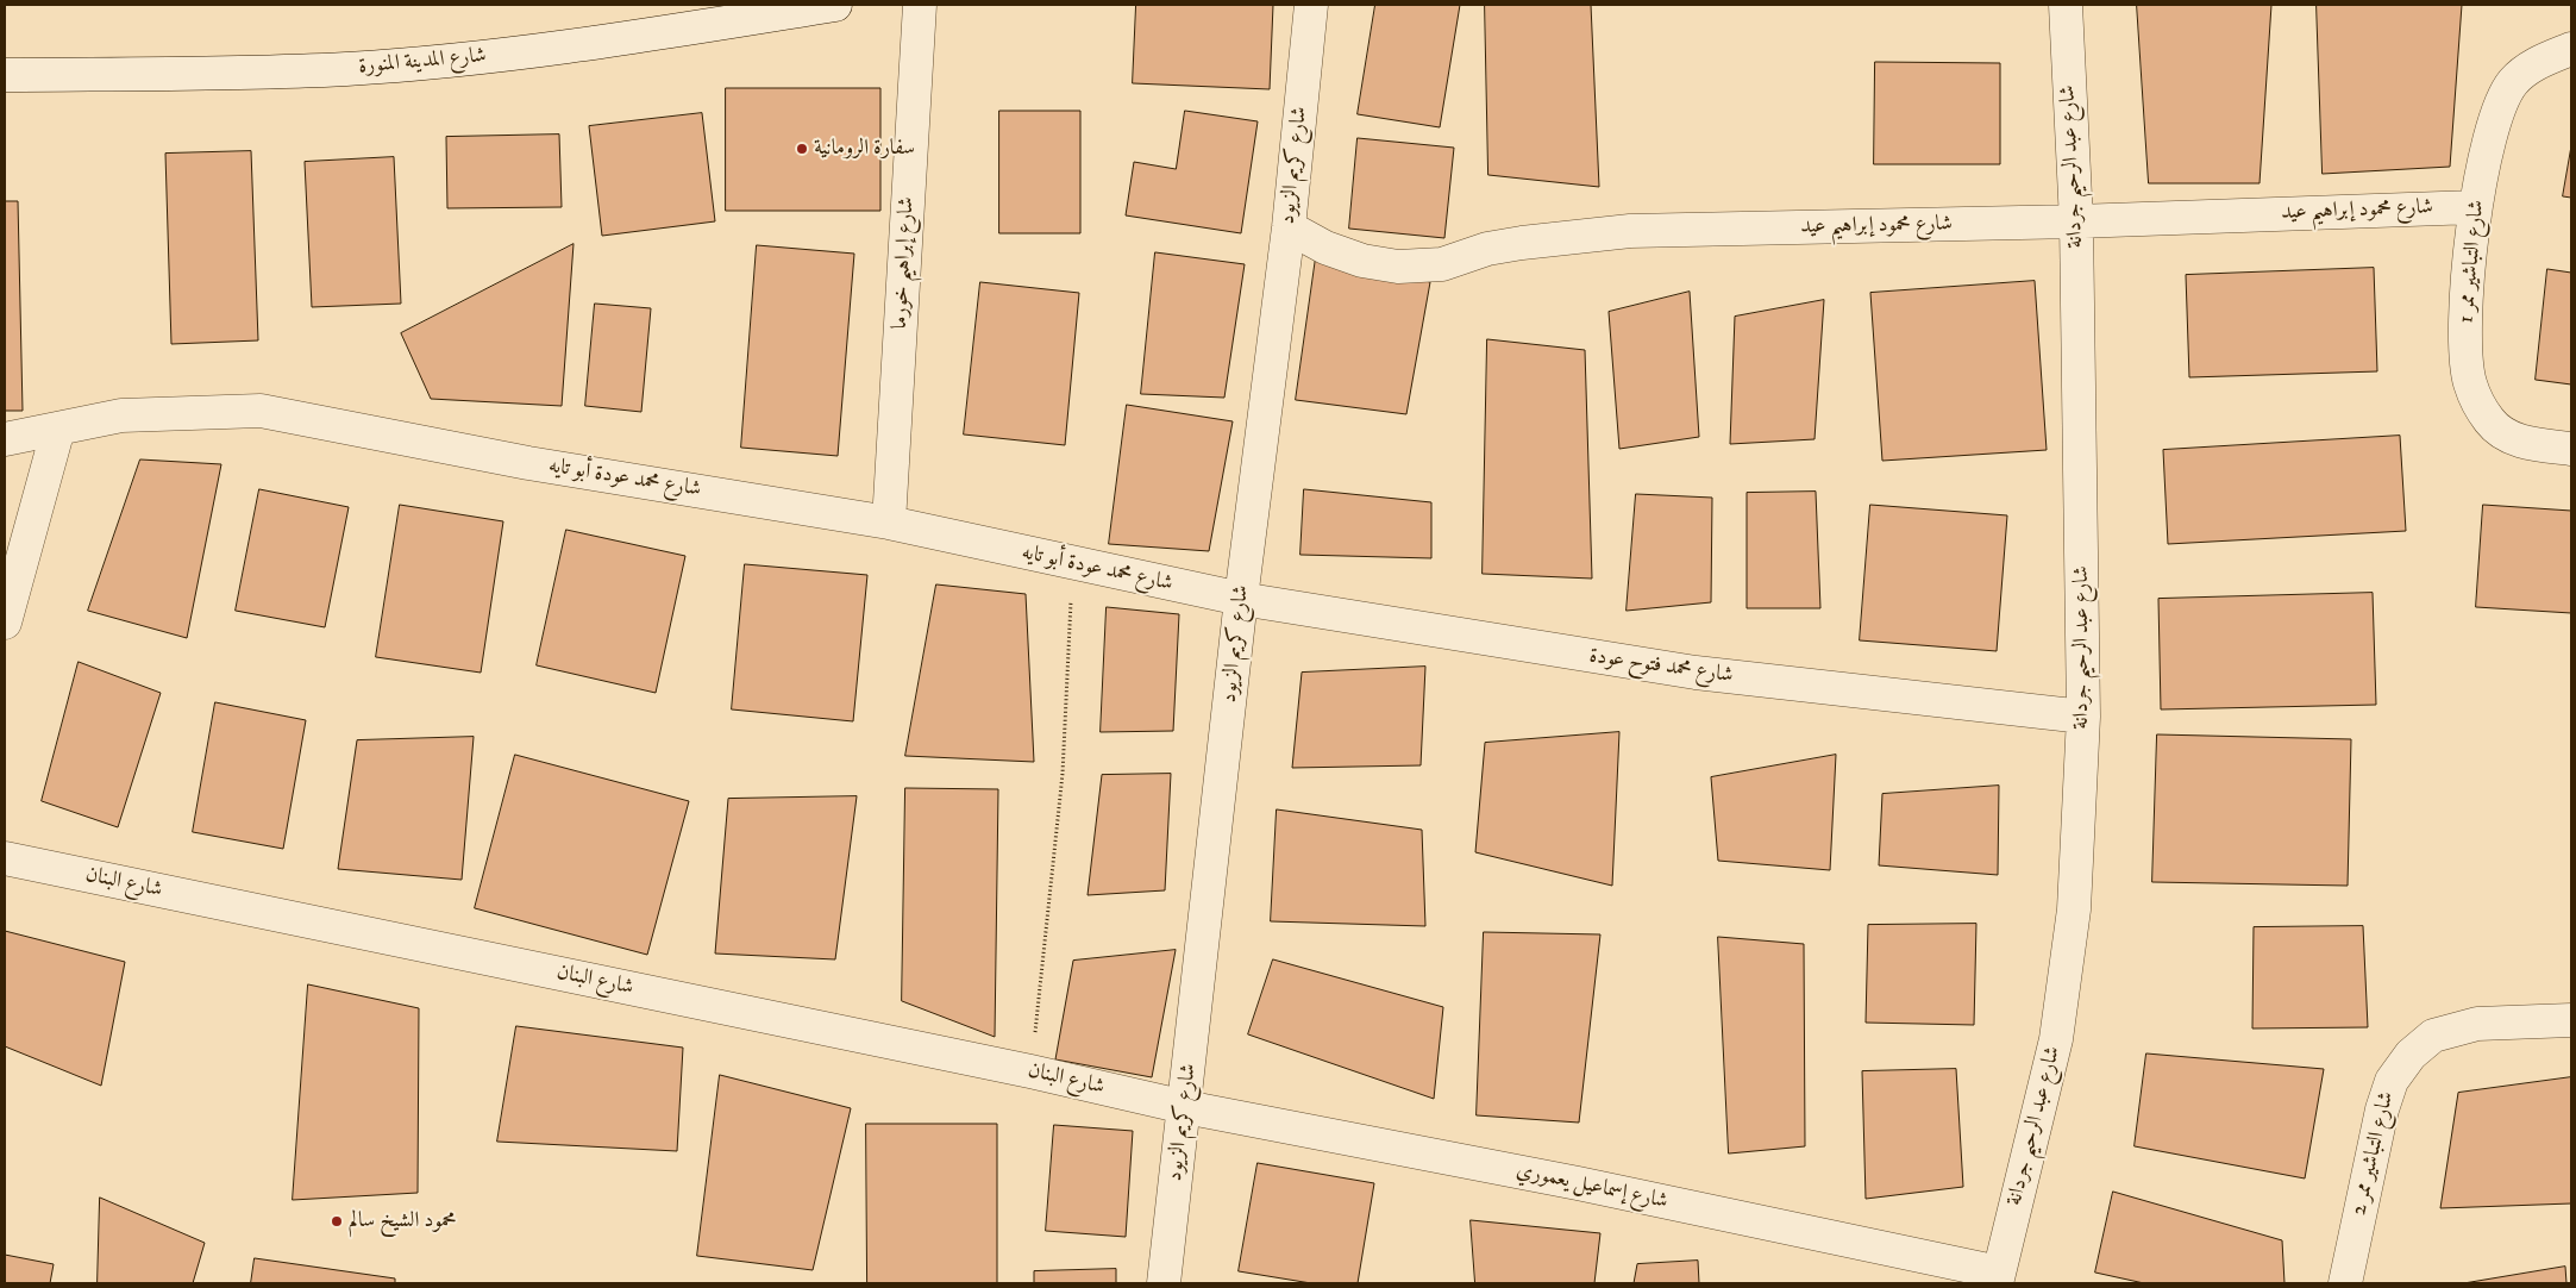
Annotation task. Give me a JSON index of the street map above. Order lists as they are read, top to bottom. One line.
{"streets":{"street":["شارع المدينة المنورة","شارع كريم الزيود","شارع عبد الرحيم جردانة","شارع محمود إبراهيم عيد","شارع التباشير ممر 1","شارع إبراهيم خورما","شارع محمد عودة أبو تايه","شارع محمد فتوح عودة","شارع البنان","شارع التباشير ممر 2","شارع إسماعيل يعموري"]},"crossings":[["شارع كريم الزيود","شارع محمود إبراهيم عيد"],["شارع كريم الزيود","شارع محمد عودة أبو تايه"],["شارع كريم الزيود","شارع محمد فتوح عودة"],["شارع كريم الزيود","شارع البنان"],["شارع كريم الزيود","شارع إسماعيل يعموري"],["شارع عبد الرحيم جردانة","شارع محمود إبراهيم عيد"],["شارع عبد الرحيم جردانة","شارع محمد فتوح عودة"],["شارع عبد الرحيم جردانة","شارع إسماعيل يعموري"],["شارع محمود إبراهيم عيد","شارع التباشير ممر 1"],["شارع إبراهيم خورما","شارع محمد عودة أبو تايه"],["شارع محمد عودة أبو تايه","شارع محمد فتوح عودة"],["شارع البنان","شارع إسماعيل يعموري"]],"places":["سفارة الرومانية","محمود الشيخ سالم"]}
